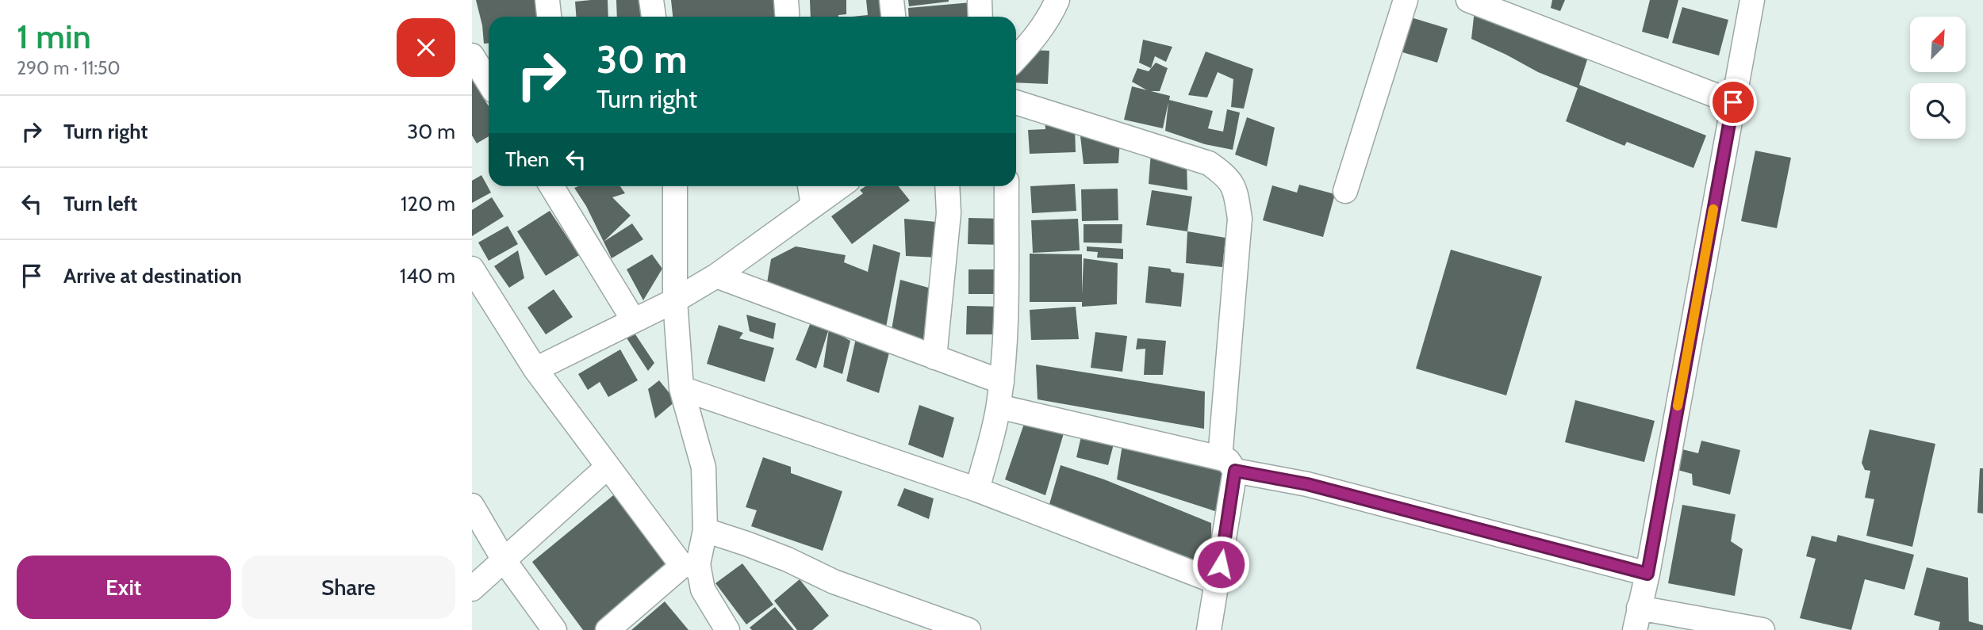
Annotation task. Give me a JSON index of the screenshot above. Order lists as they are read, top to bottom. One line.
{"north":"top right","page":{"heading":["1 min","290 m · 11:50"],"turn":["30 m","Turn right"],"list":[{"name":"Turn right","value":"30 m"},{"name":"Turn left","value":"120 m"},{"name":"Arrive at destination","value":"140 m"}],"then":"Then","buttons":["Exit","Share"]}}
